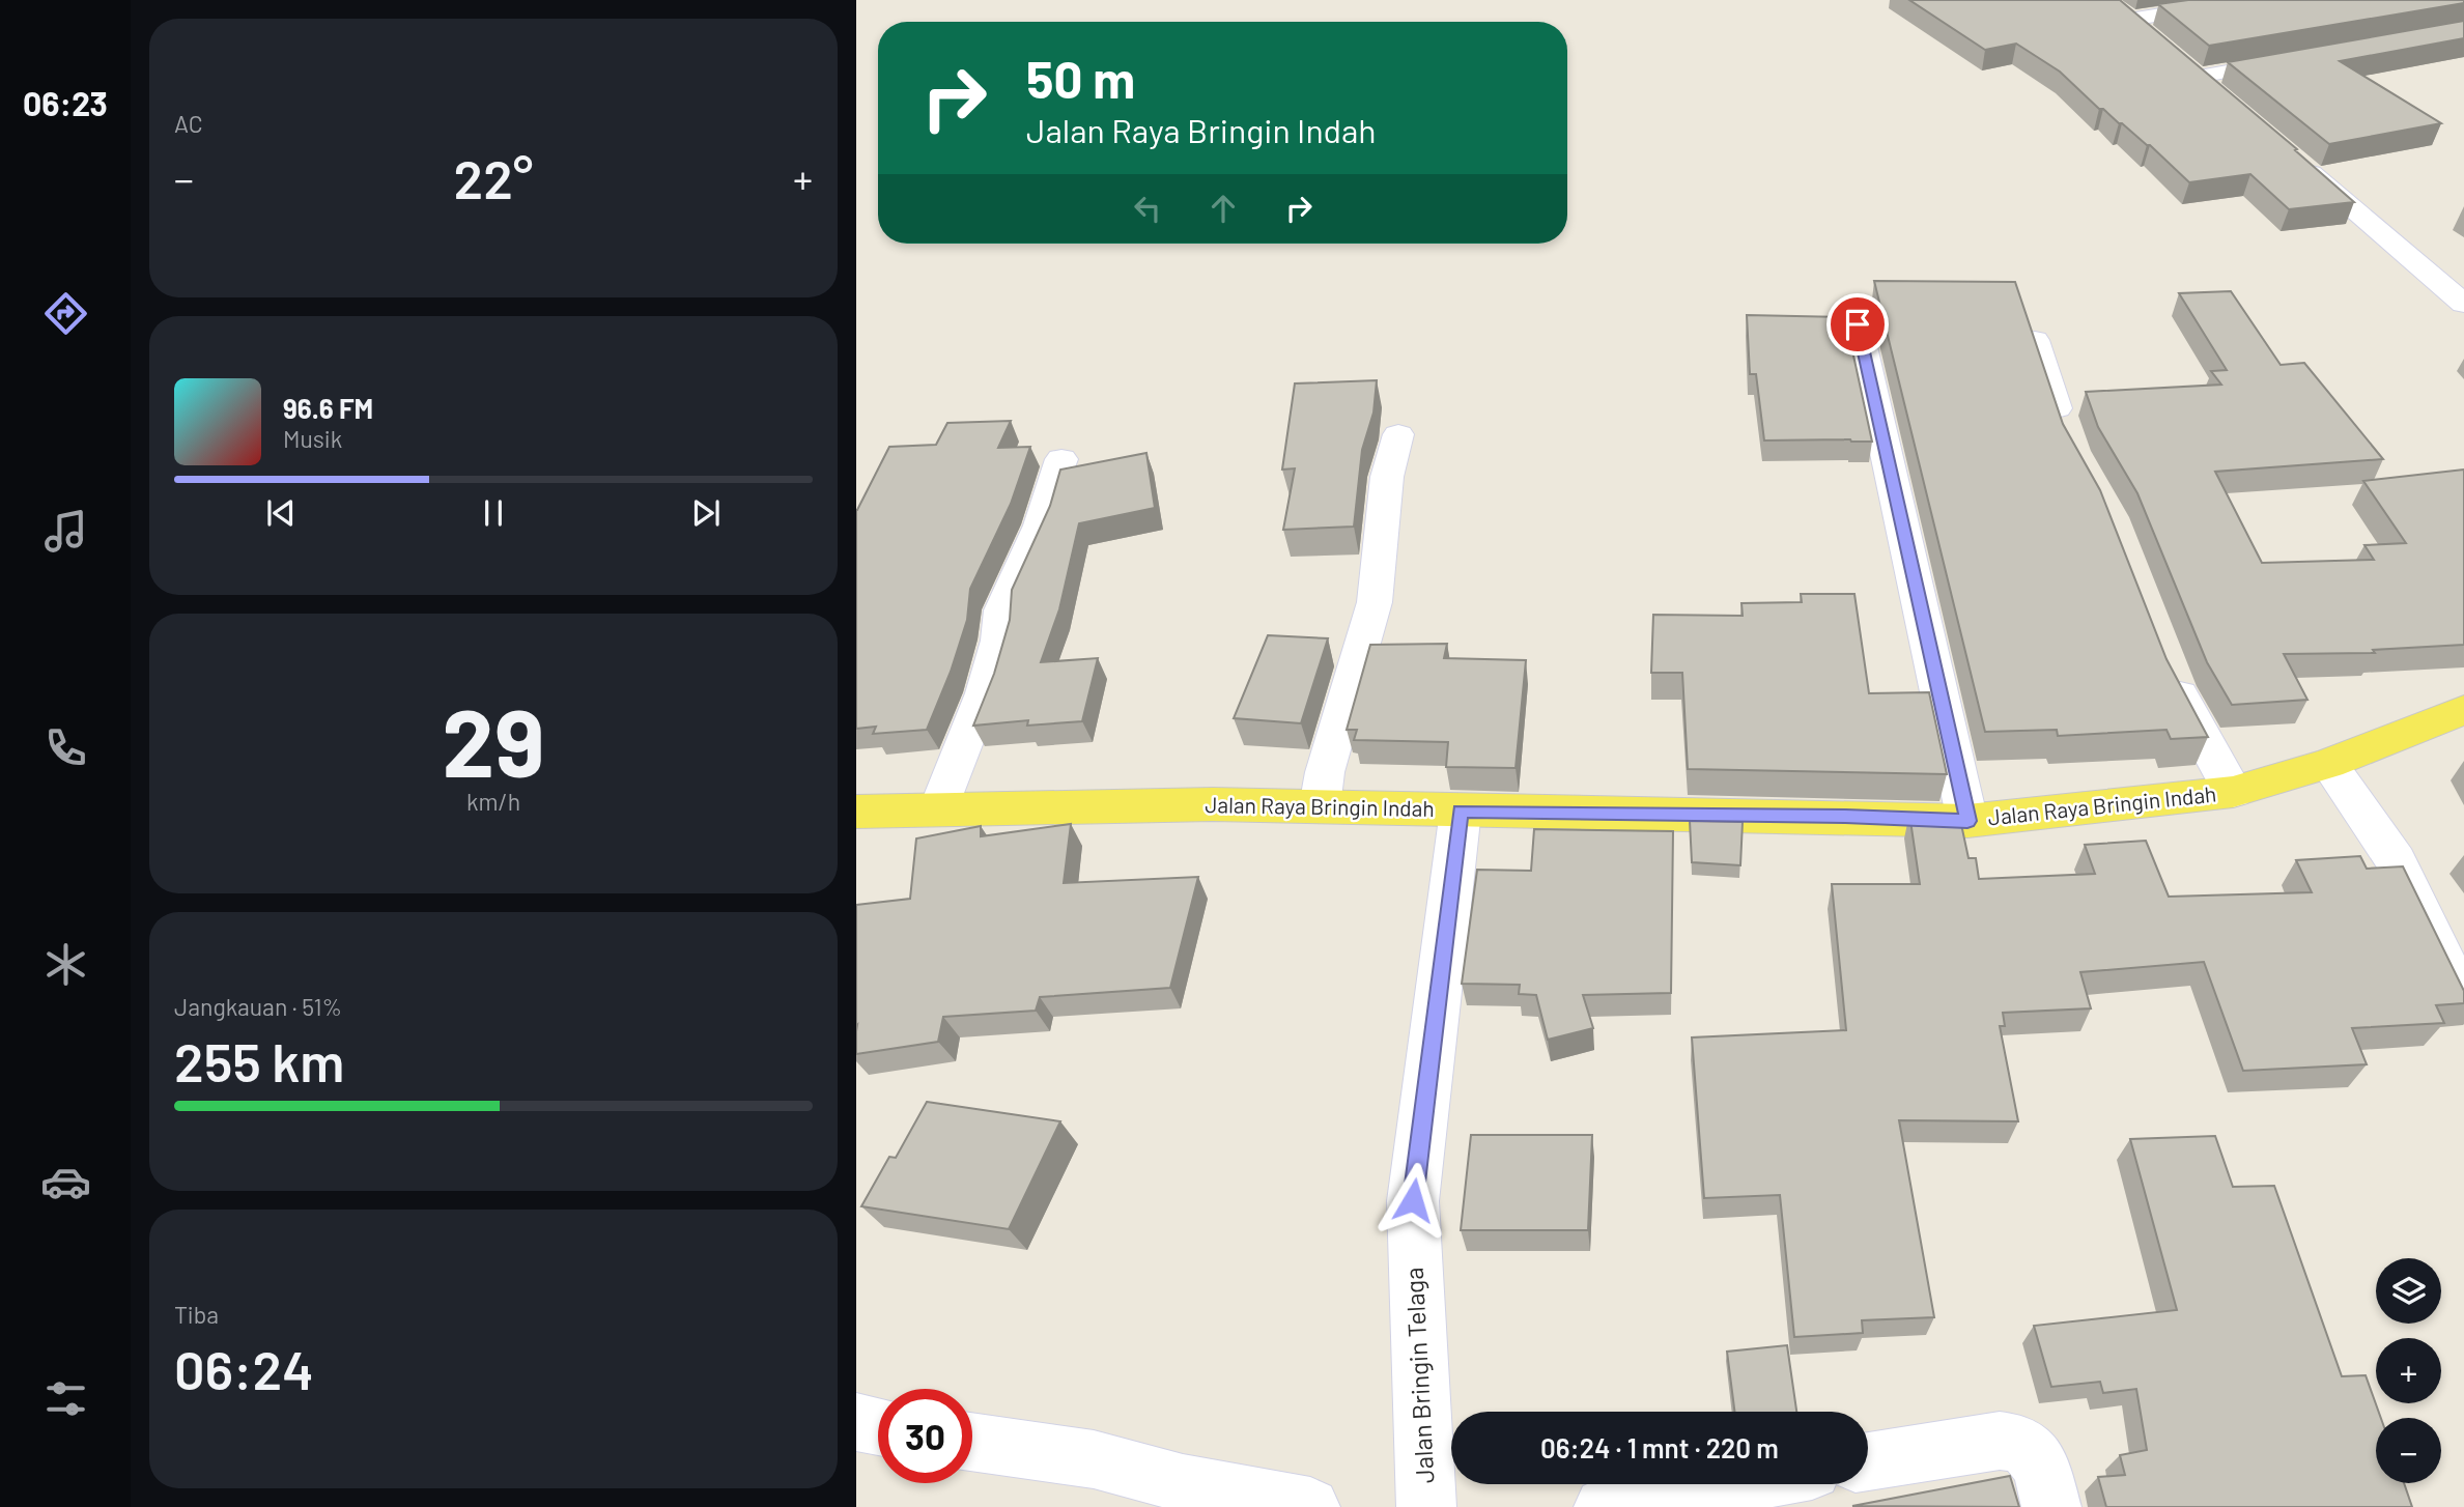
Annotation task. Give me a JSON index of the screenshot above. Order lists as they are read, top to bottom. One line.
{"streets":{"main road":["Jalan Raya Bringin Indah"],"street":["Jalan Bringin Telaga"]},"crossings":[["Jalan Raya Bringin Indah","Jalan Bringin Telaga"]],"page":{"tabs":"06:23","tile":["AC",["29","km/h"],["Jangkauan · 51%","255 km"],["Tiba","06:24"]],"turn":["50 m","Jalan Raya Bringin Indah"],"heat":["−","22°","+"],"song":["96.6 FM","Musik"],"map_buttons":["+","−"],"limit":"30","trip":"06:24 · 1 mnt · 220 m"}}
